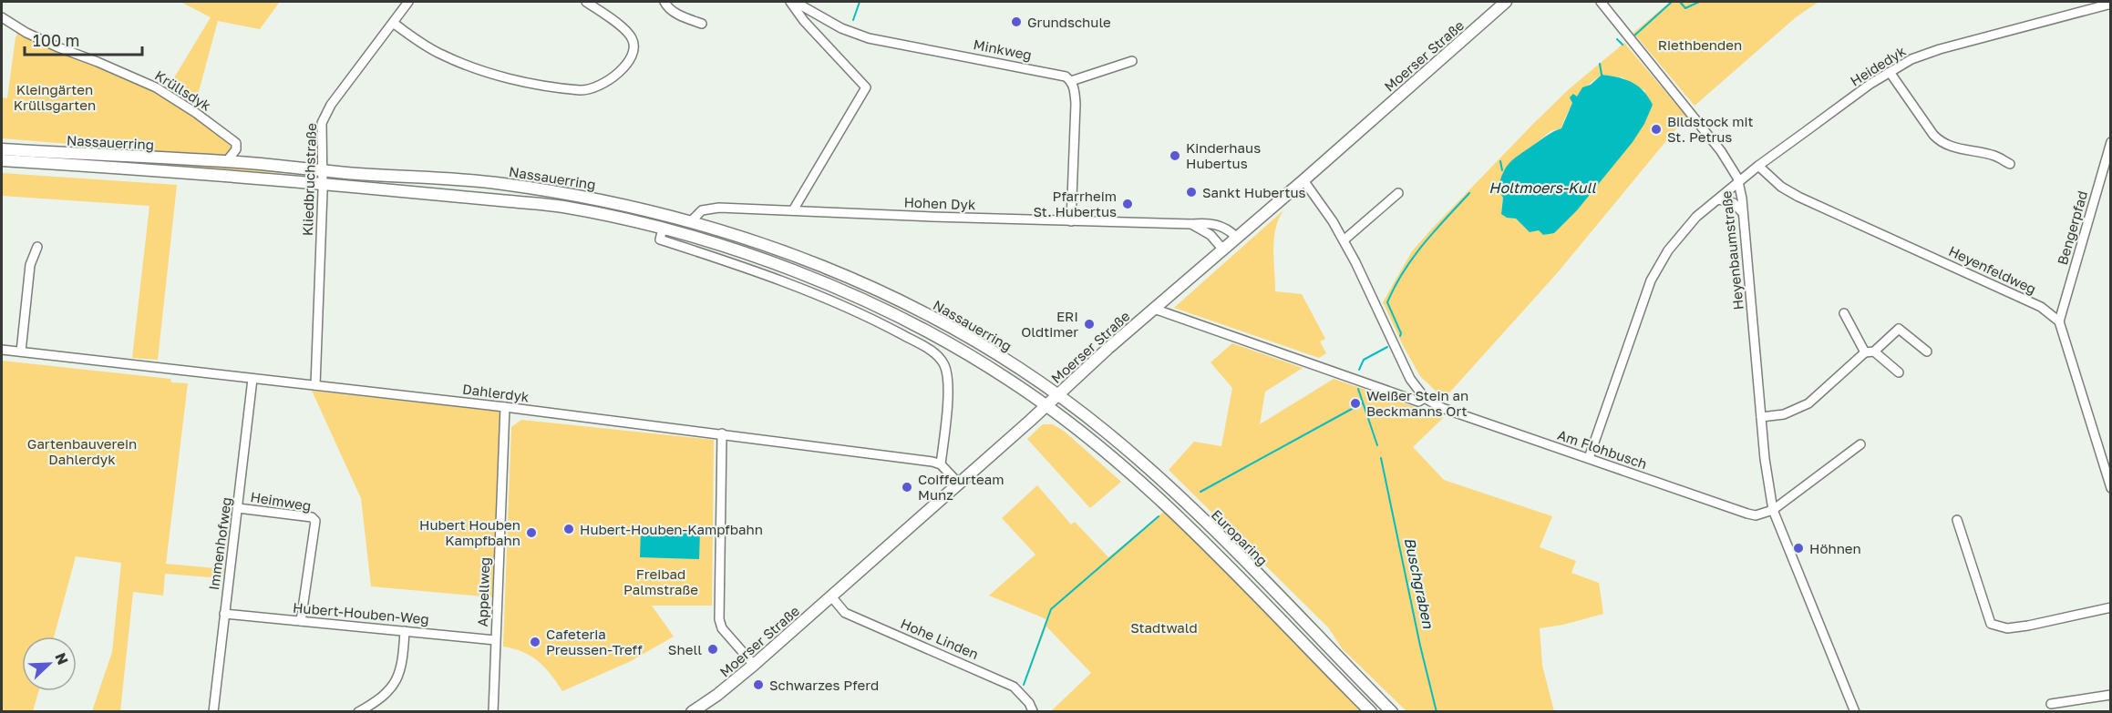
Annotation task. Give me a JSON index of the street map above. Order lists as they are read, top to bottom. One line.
{"streets":{"main road":["Moerser Straße","Nassauerring","Europaring"],"street":["Minkweg","Heidedyk","Krüllsdyk","Kliedbruchstraße","Hohen Dyk","Bengerpfad","Heyenbaumstraße","Heyenfeldweg","Dahlerdyk","Am Flohbusch","Heimweg","Immenhofweg","Appellweg","Hubert-Houben-Weg","Hohe Linden"]},"crossings":[["Moerser Straße","Nassauerring"],["Moerser Straße","Hohen Dyk"],["Moerser Straße","Am Flohbusch"],["Moerser Straße","Europaring"],["Moerser Straße","Hohe Linden"],["Heidedyk","Heyenbaumstraße"],["Heidedyk","Heyenfeldweg"],["Heidedyk","Am Flohbusch"],["Krüllsdyk","Nassauerring"],["Nassauerring","Kliedbruchstraße"],["Nassauerring","Hohen Dyk"],["Nassauerring","Dahlerdyk"],["Nassauerring","Europaring"],["Kliedbruchstraße","Dahlerdyk"],["Bengerpfad","Heyenfeldweg"],["Heyenbaumstraße","Am Flohbusch"],["Dahlerdyk","Immenhofweg"],["Dahlerdyk","Appellweg"],["Heimweg","Immenhofweg"],["Heimweg","Hubert-Houben-Weg"],["Immenhofweg","Hubert-Houben-Weg"],["Appellweg","Hubert-Houben-Weg"]],"water":["Holtmoers-Kull","Buschgraben"],"parks":["Riethbenden","Kleingärten Krüllsgarten","Gartenbauverein Dahlerdyk","Freibad Palmstraße","Stadtwald"],"places":["Grundschule","Bildstock mit St. Petrus","Kinderhaus Hubertus","Sankt Hubertus","Pfarrheim St. Hubertus","ERI Oldtimer","Weißer Stein an Beckmanns Ort","Coiffeurteam Munz","Hubert-Houben-Kampfbahn","Hubert Houben Kampfbahn","Höhnen","Cafeteria Preussen-Treff","Shell","Schwarzes Pferd"],"scale_bar":"100 m","north":"top right"}
